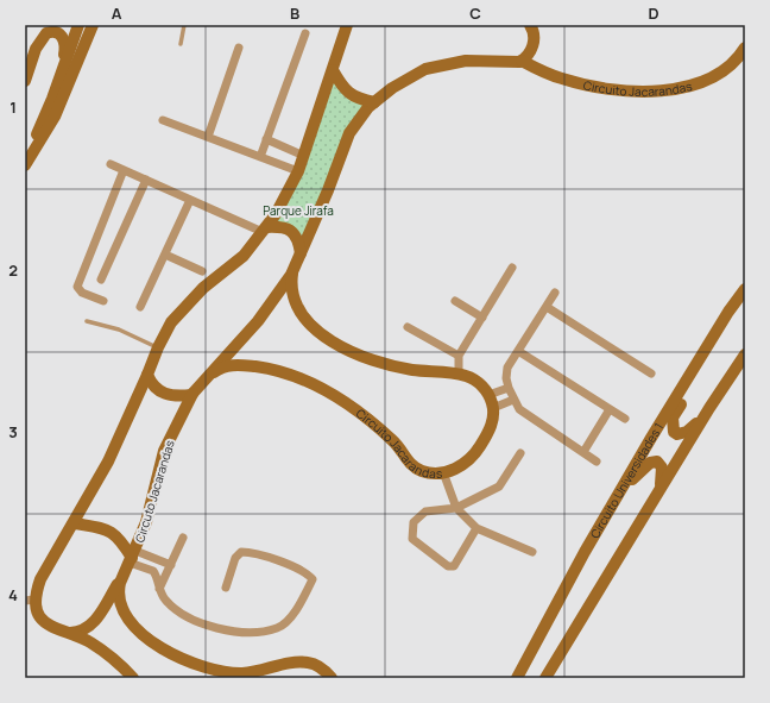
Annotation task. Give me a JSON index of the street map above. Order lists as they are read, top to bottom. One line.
{"streets":{"street":["Circuito Jacarandas","Circuito Universidades 1","Circuto Jacarandas"]},"crossings":[["Circuito Jacarandas","Circuto Jacarandas"]],"parks":["Parque Jirafa"],"grid":{"columns":["A","B","C","D"],"rows":["1","2","3","4"]}}
